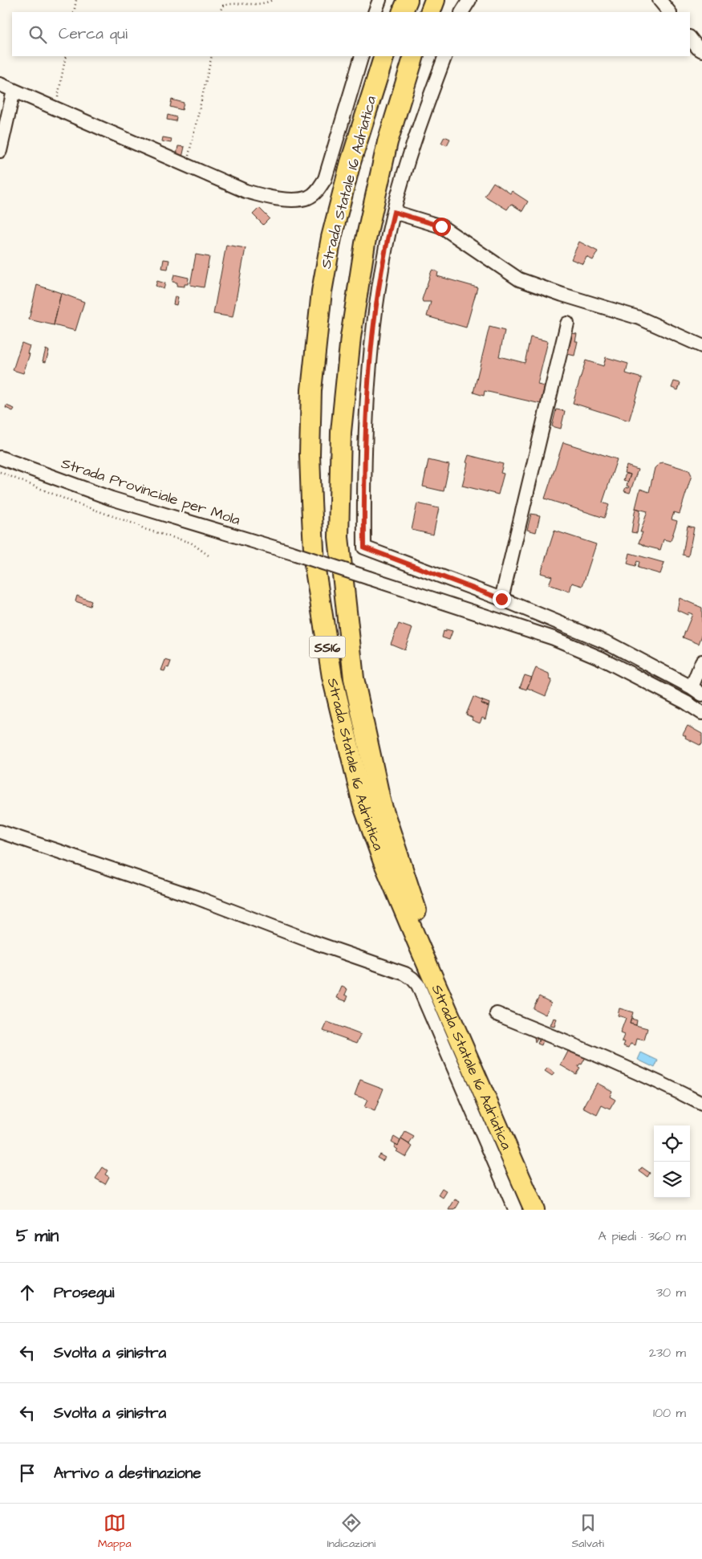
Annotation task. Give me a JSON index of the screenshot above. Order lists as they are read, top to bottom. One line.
{"streets":{"highway":["Strada Statale 16 Adriatica","SS16"],"street":["Strada Provinciale per Mola"]},"page":{"search":"Cerca qui","heading":["5 min","A piedi · 360 m"],"list":[["Prosegui","30 m"],["Svolta a sinistra","230 m"],["Svolta a sinistra","100 m"],"Arrivo a destinazione"],"nav":["Mappa","Indicazioni","Salvati"]}}
